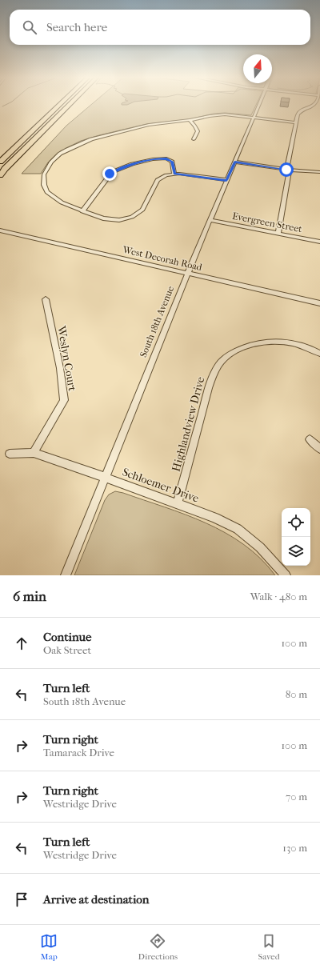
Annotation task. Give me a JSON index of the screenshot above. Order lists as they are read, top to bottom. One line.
{"streets":{"street":["Evergreen Street","West Decorah Road","South 18th Avenue","Weslyn Court","Highlandview Drive","Schloemer Drive"]},"crossings":[["Evergreen Street","South 18th Avenue"],["West Decorah Road","South 18th Avenue"],["South 18th Avenue","Schloemer Drive"],["Weslyn Court","Schloemer Drive"],["Highlandview Drive","Schloemer Drive"]],"north":"top","page":{"search":"Search here","heading":["6 min","Walk · 480 m"],"list":[["Continue","Oak Street","100 m"],["Turn left","South 18th Avenue","80 m"],["Turn right","Tamarack Drive","100 m"],["Turn right","Westridge Drive","70 m"],["Turn left","Westridge Drive","130 m"],"Arrive at destination"],"nav":["Map","Directions","Saved"]}}
